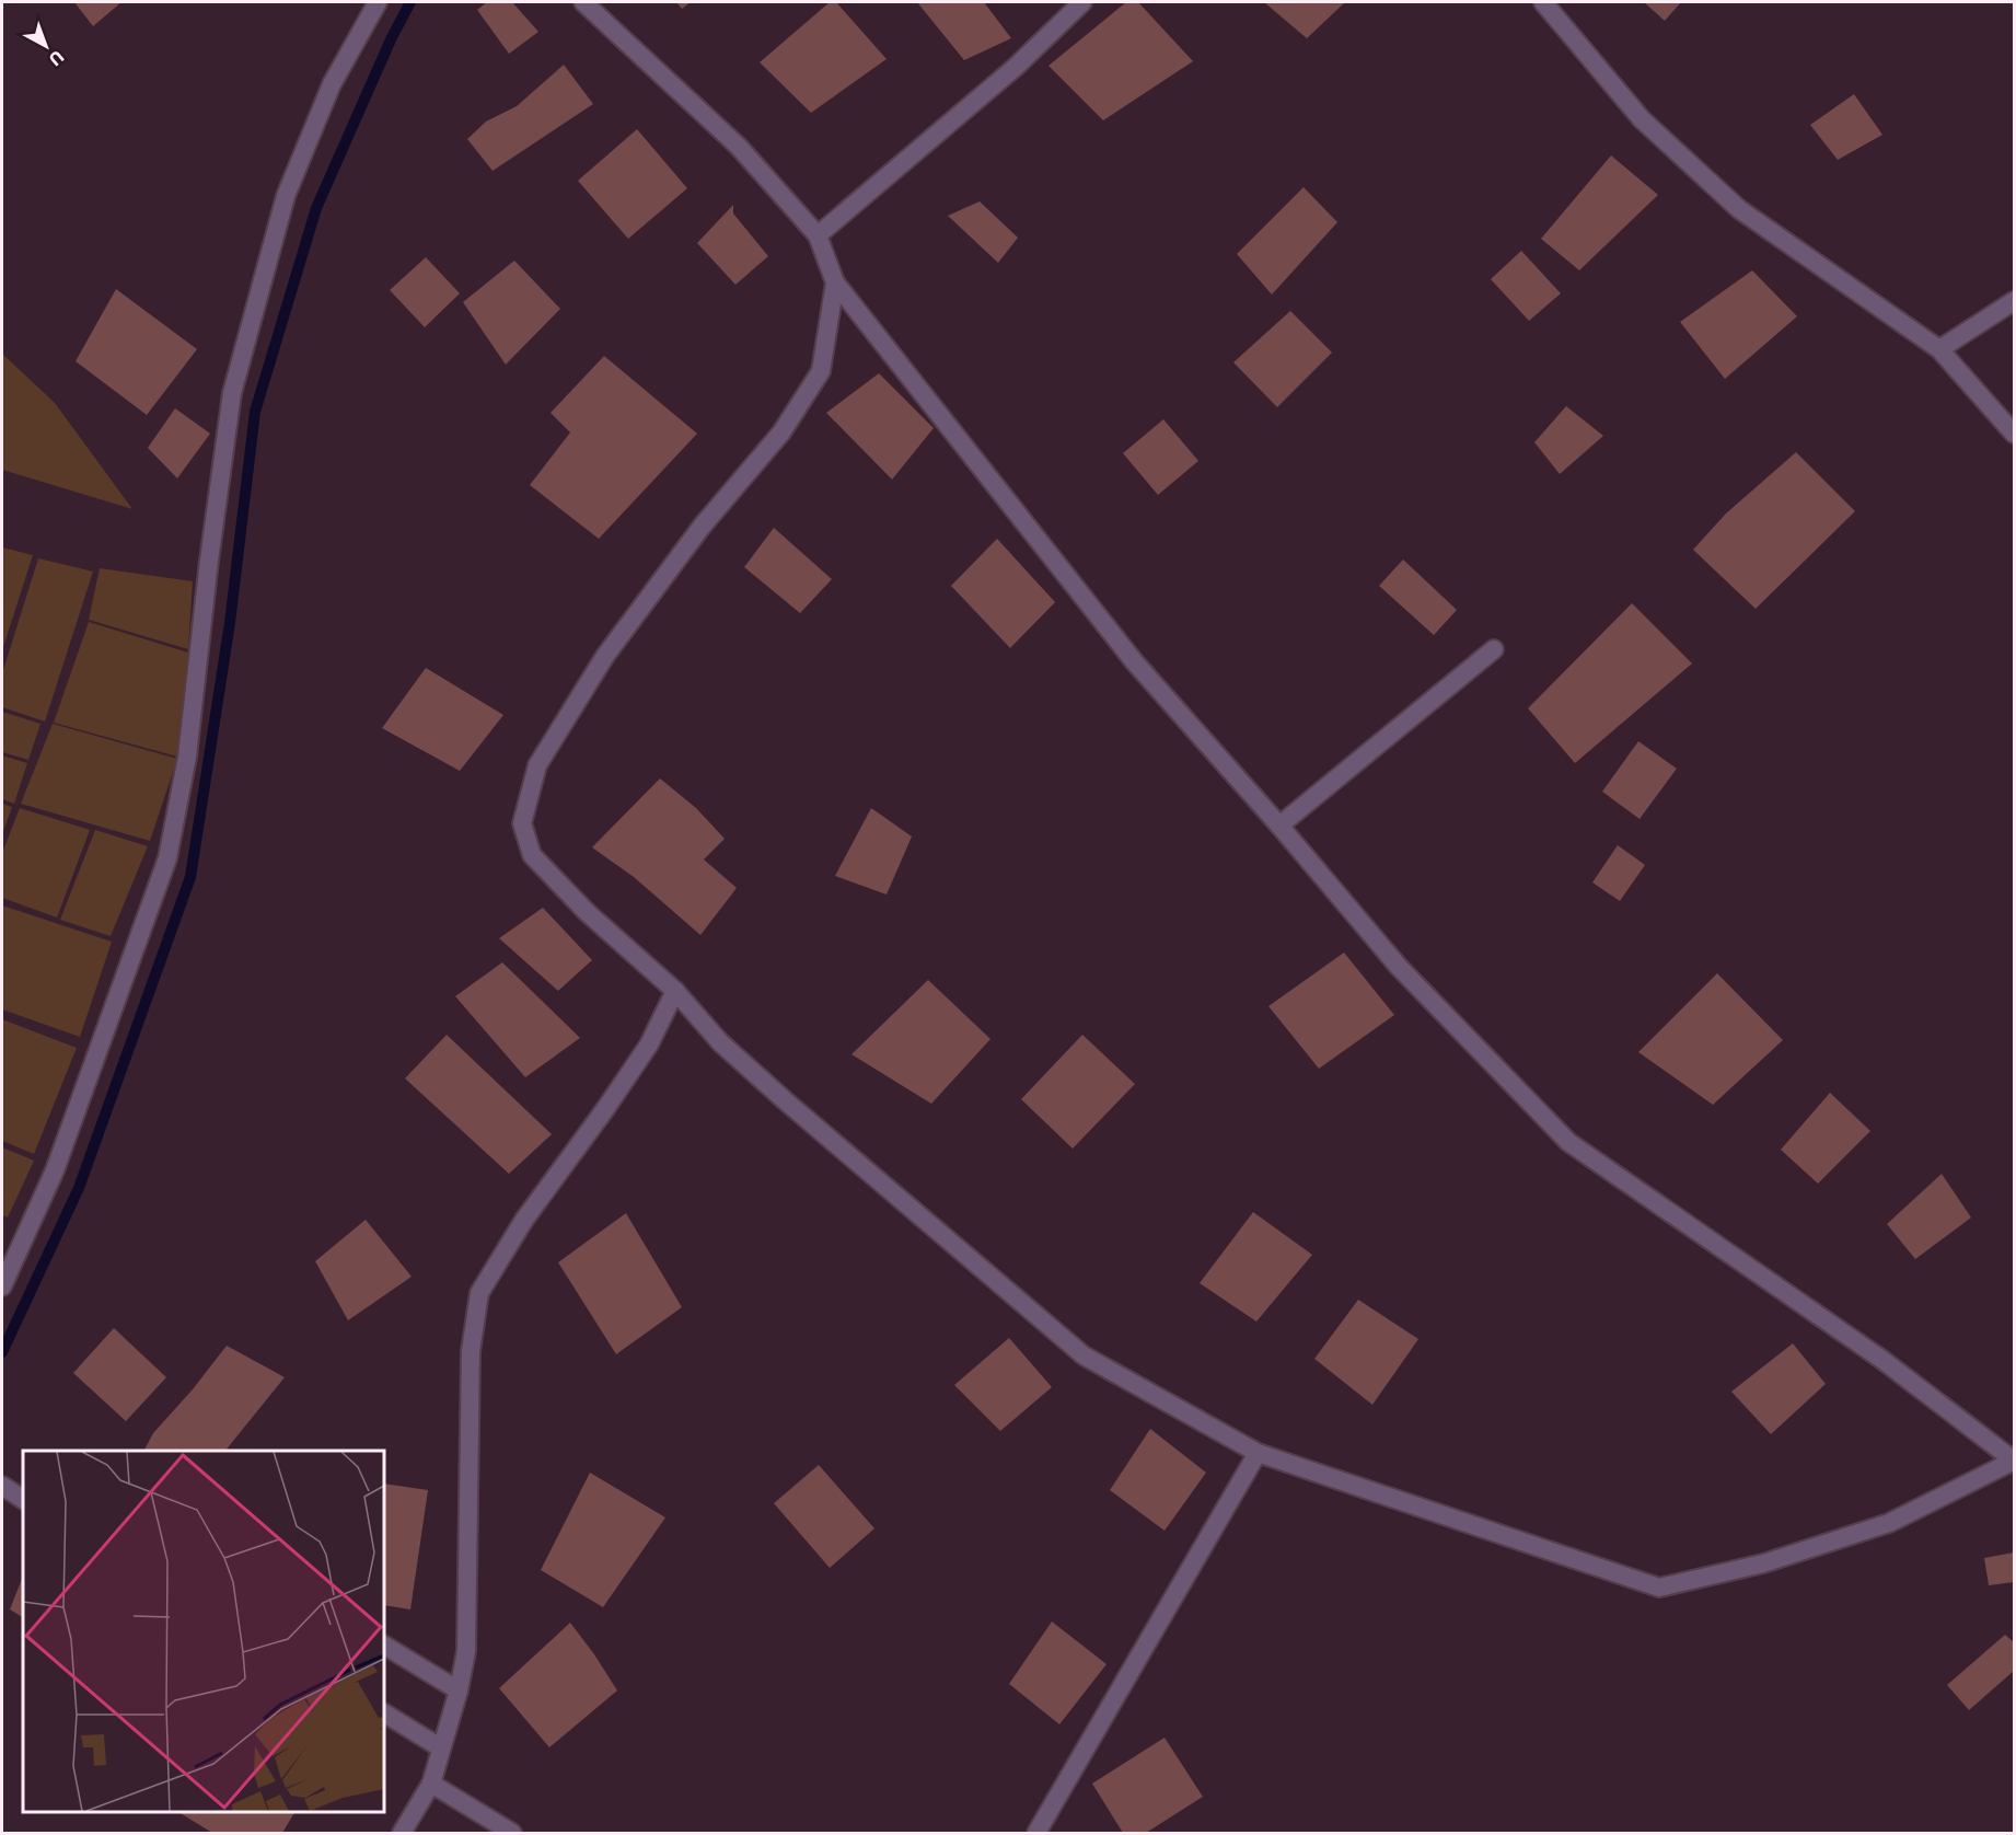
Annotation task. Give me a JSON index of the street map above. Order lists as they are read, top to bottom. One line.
{"north":"bottom right"}
